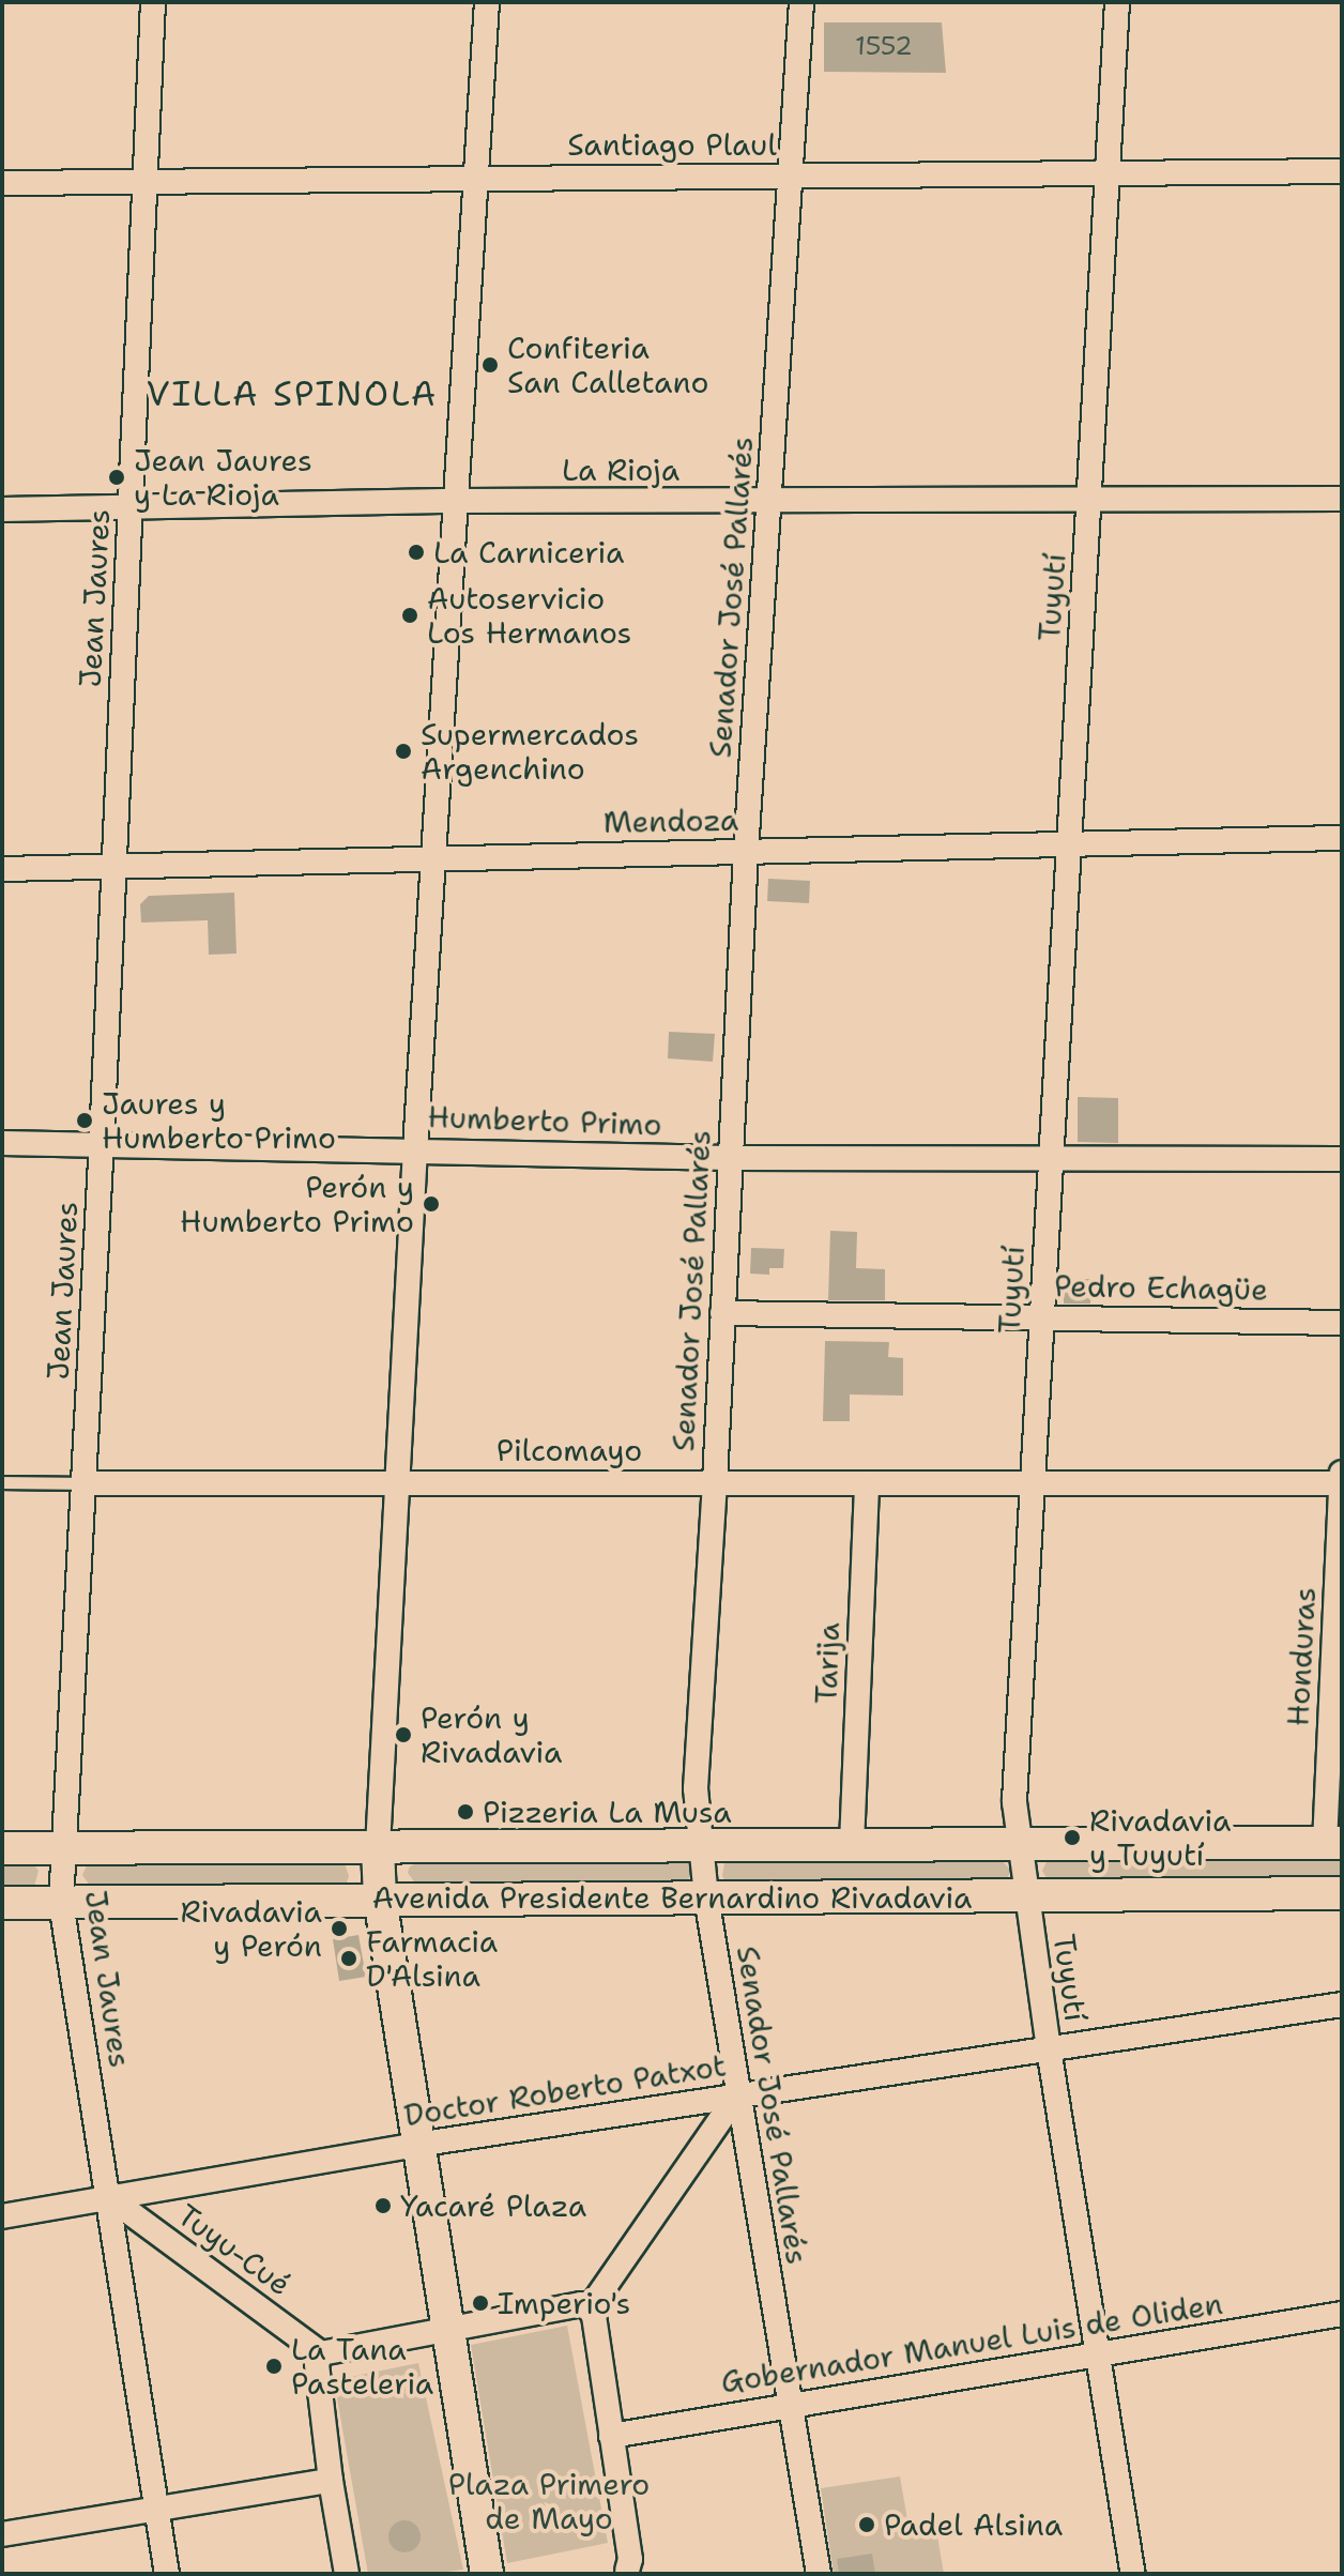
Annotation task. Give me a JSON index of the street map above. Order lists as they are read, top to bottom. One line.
{"streets":{"main road":["Avenida Presidente Bernardino Rivadavia"],"street":["Santiago Plaul","La Rioja","Senador José Pallarés","Tuyutí","Jean Jaures","Mendoza","Humberto Primo","Pedro Echagüe","Pilcomayo","Honduras","Tarija","Doctor Roberto Patxot","Tuyu-Cué","Gobernador Manuel Luis de Oliden"]},"crossings":[["Santiago Plaul","Senador José Pallarés"],["Santiago Plaul","Tuyutí"],["Santiago Plaul","Jean Jaures"],["La Rioja","Senador José Pallarés"],["La Rioja","Tuyutí"],["La Rioja","Jean Jaures"],["Senador José Pallarés","Mendoza"],["Senador José Pallarés","Humberto Primo"],["Senador José Pallarés","Pedro Echagüe"],["Senador José Pallarés","Pilcomayo"],["Senador José Pallarés","Avenida Presidente Bernardino Rivadavia"],["Senador José Pallarés","Doctor Roberto Patxot"],["Senador José Pallarés","Gobernador Manuel Luis de Oliden"],["Tuyutí","Mendoza"],["Tuyutí","Humberto Primo"],["Tuyutí","Pedro Echagüe"],["Tuyutí","Pilcomayo"],["Tuyutí","Avenida Presidente Bernardino Rivadavia"],["Tuyutí","Doctor Roberto Patxot"],["Tuyutí","Gobernador Manuel Luis de Oliden"],["Jean Jaures","Mendoza"],["Jean Jaures","Humberto Primo"],["Jean Jaures","Pilcomayo"],["Jean Jaures","Avenida Presidente Bernardino Rivadavia"],["Jean Jaures","Doctor Roberto Patxot"],["Jean Jaures","Tuyu-Cué"],["Pilcomayo","Honduras"],["Pilcomayo","Tarija"],["Honduras","Avenida Presidente Bernardino Rivadavia"],["Tarija","Avenida Presidente Bernardino Rivadavia"],["Doctor Roberto Patxot","Tuyu-Cué"]],"districts":["VILLA SPINOLA"],"parks":["Plaza Primero de Mayo"],"places":["Confiteria San Calletano","Jean Jaures y La Rioja","La Carniceria","Autoservicio Los Hermanos","Supermercados Argenchino","Jaures y Humberto Primo","Perón y Humberto Primo","Perón y Rivadavia","Pizzeria La Musa","Rivadavia y Tuyutí","Rivadavia y Perón","Farmacia D'Alsina","Yacaré Plaza","Imperio's","La Tana Pasteleria","Padel Alsina"],"house_numbers":["1552"]}
